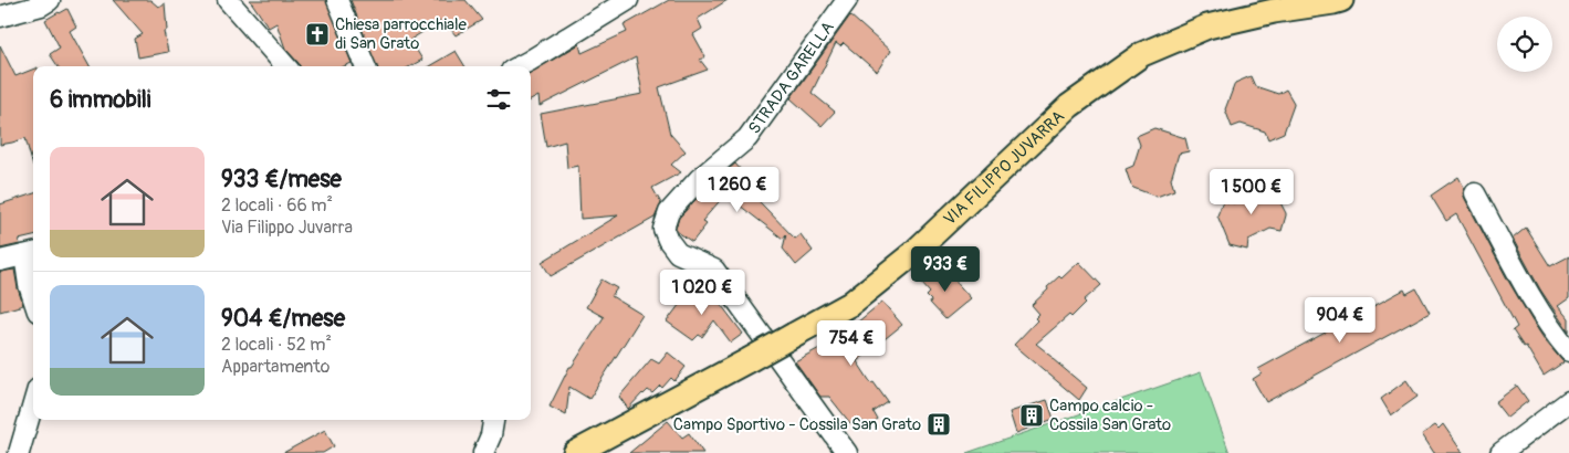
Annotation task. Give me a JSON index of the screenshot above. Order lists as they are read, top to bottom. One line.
{"streets":{"main road":["VIA FILIPPO JUVARRA"],"street":["STRADA GARELLA"]},"places":{"church":["Chiesa parrocchiale di San Grato"],"building":["Campo calcio - Cossila San Grato","Campo Sportivo - Cossila San Grato"]},"page":{"heading":"6 immobili","list":[{"name":"933 €/mese","note":"2 locali · 66 m² · Via Filippo Juvarra"},{"name":"904 €/mese","note":"2 locali · 52 m² · Appartamento"}],"price":["1 260 €","1 500 €","933 €","1 020 €","904 €","754 €"]}}
